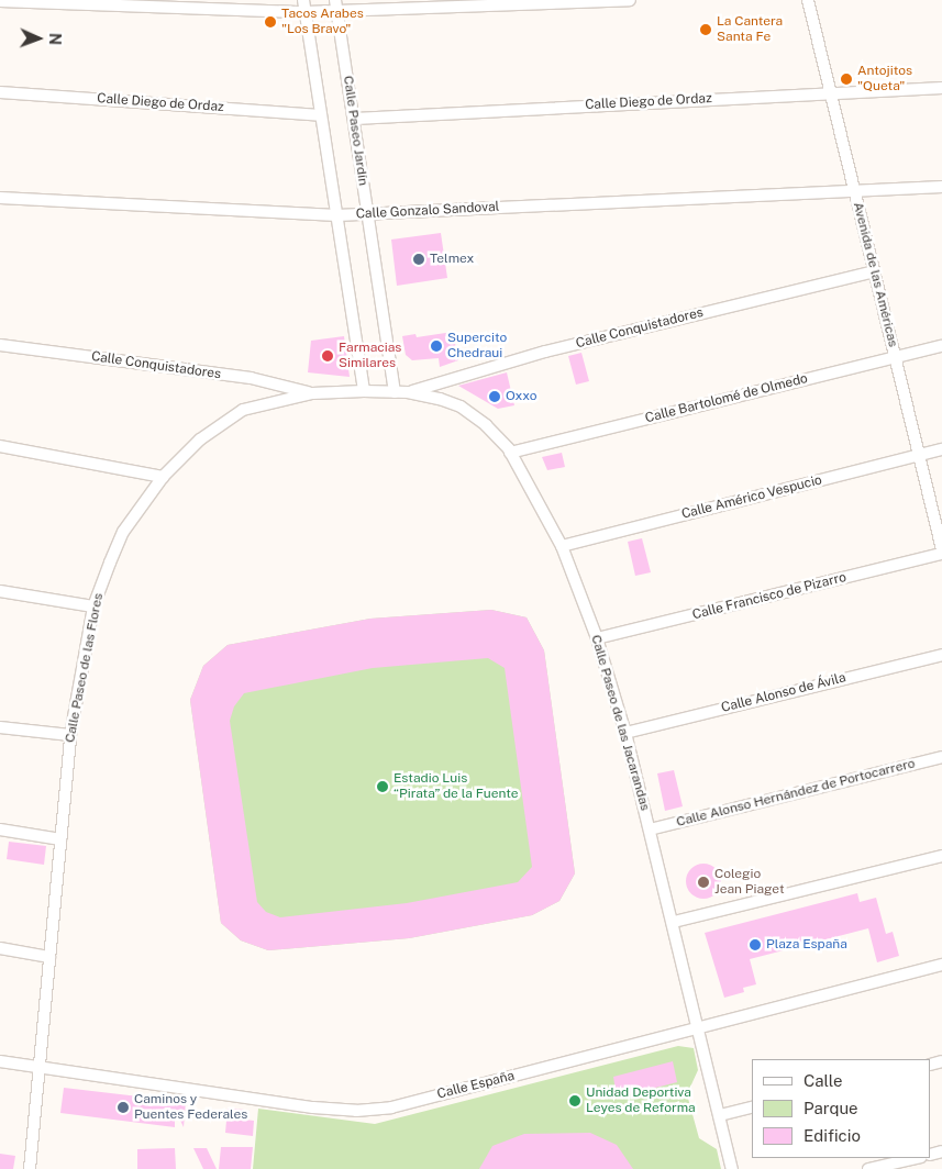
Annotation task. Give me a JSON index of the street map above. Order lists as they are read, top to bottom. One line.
{"streets":{"street":["Calle Diego de Ordaz","Calle Paseo Jardín","Calle Gonzalo Sandoval","Avenida de las Américas","Calle Conquistadores","Calle Bartolomé de Olmedo","Calle Américo Vespucio","Calle Francisco de Pizarro","Calle Paseo de las Flores","Calle Alonso de Ávila","Calle Paseo de las Jacarandas","Calle Alonso Hernández de Portocarrero","Calle España"]},"crossings":[["Calle Diego de Ordaz","Calle Paseo Jardín"],["Calle Diego de Ordaz","Avenida de las Américas"],["Calle Paseo Jardín","Calle Gonzalo Sandoval"],["Calle Paseo Jardín","Calle Paseo de las Jacarandas"],["Calle Gonzalo Sandoval","Avenida de las Américas"],["Avenida de las Américas","Calle Conquistadores"],["Avenida de las Américas","Calle Bartolomé de Olmedo"],["Avenida de las Américas","Calle Américo Vespucio"],["Calle Conquistadores","Calle Paseo de las Flores"],["Calle Conquistadores","Calle Paseo de las Jacarandas"],["Calle Bartolomé de Olmedo","Calle Paseo de las Jacarandas"],["Calle Américo Vespucio","Calle Paseo de las Jacarandas"],["Calle Francisco de Pizarro","Calle Paseo de las Jacarandas"],["Calle Paseo de las Flores","Calle Paseo de las Jacarandas"],["Calle Paseo de las Flores","Calle España"],["Calle Alonso de Ávila","Calle Paseo de las Jacarandas"],["Calle Paseo de las Jacarandas","Calle Alonso Hernández de Portocarrero"],["Calle Paseo de las Jacarandas","Calle España"]],"places":["Tacos Arabes \"Los Bravo\"","La Cantera Santa Fe","Antojitos \"Queta\"","Telmex","Supercito Chedraui","Farmacias Similares","Oxxo","Estadio Luis “Pirata” de la Fuente","Colegio Jean Piaget","Plaza España","Unidad Deportiva Leyes de Reforma","Caminos y Puentes Federales"],"legend":["Calle","Parque","Edificio"],"north":"right"}
